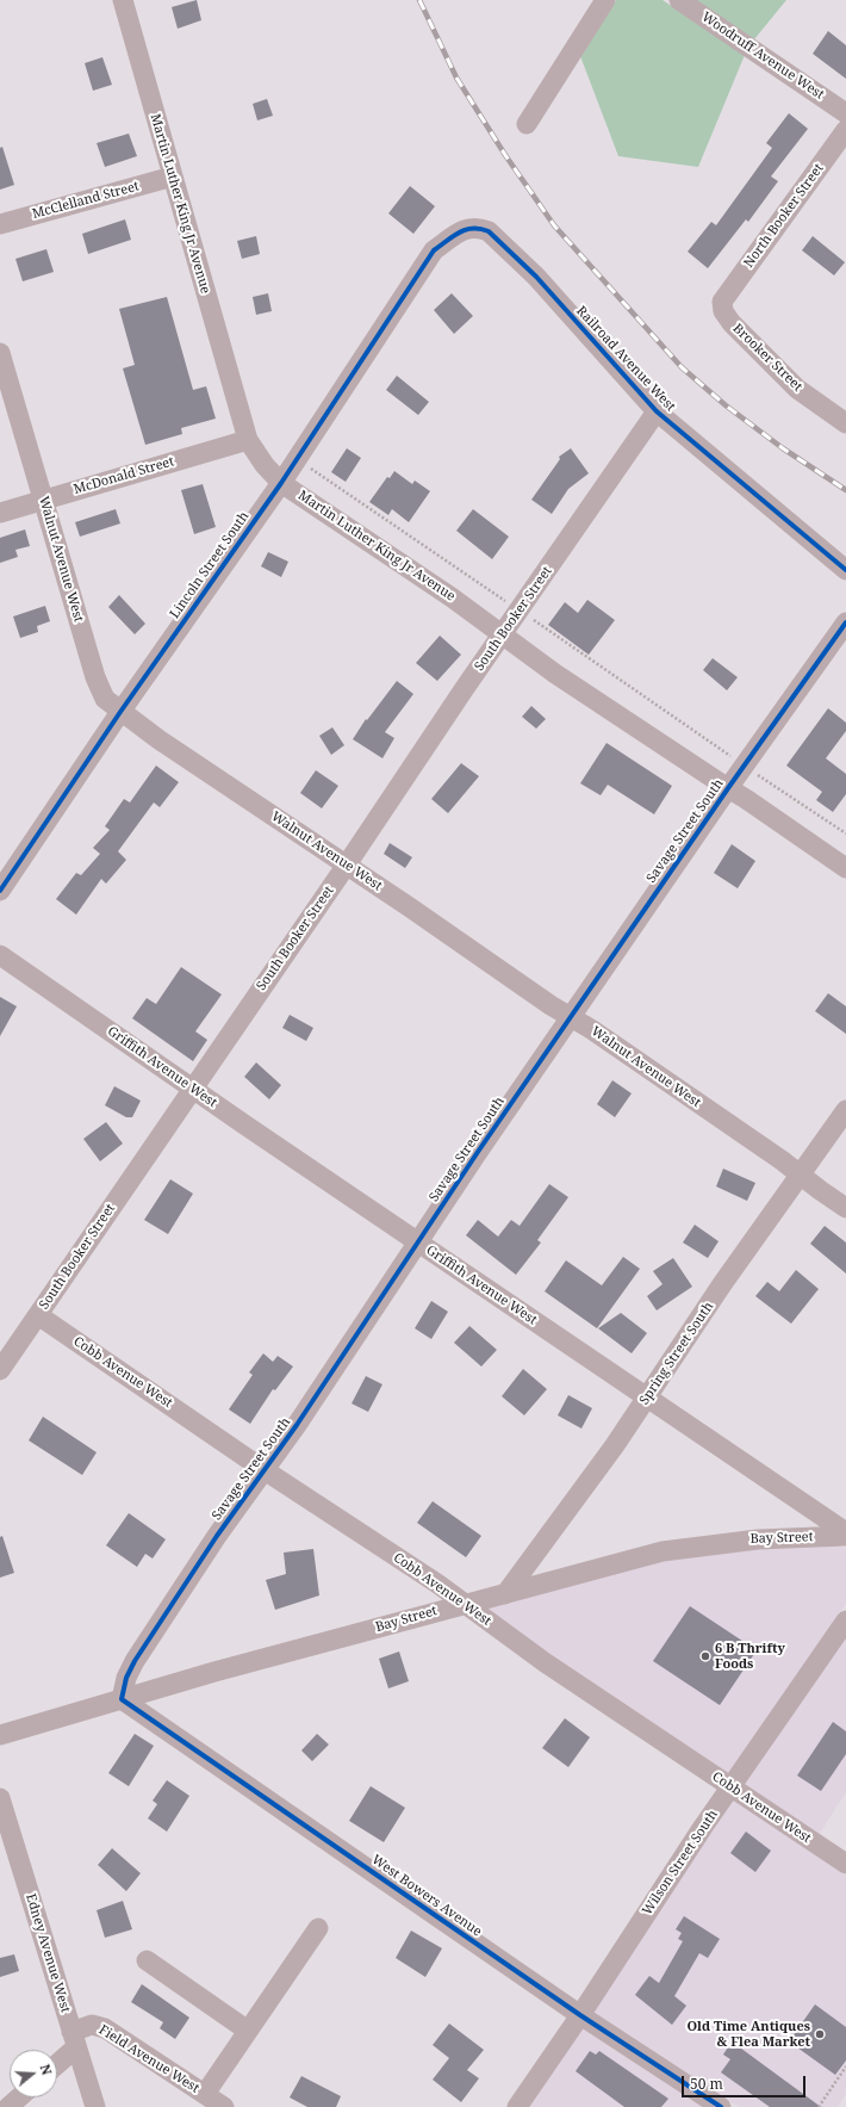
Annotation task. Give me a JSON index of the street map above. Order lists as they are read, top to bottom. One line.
{"streets":{"street":["Woodruff Avenue West","McClelland Street","Martin Luther King Jr Avenue","North Booker Street","Brooker Street","Railroad Avenue West","McDonald Street","Walnut Avenue West","Lincoln Street South","South Booker Street","Savage Street South","Griffith Avenue West","Spring Street South","Cobb Avenue West","Bay Street","Wilson Street South","West Bowers Avenue","Edney Avenue West","Field Avenue West"]},"crossings":[["McClelland Street","Martin Luther King Jr Avenue"],["Martin Luther King Jr Avenue","McDonald Street"],["Martin Luther King Jr Avenue","Lincoln Street South"],["Martin Luther King Jr Avenue","South Booker Street"],["Martin Luther King Jr Avenue","Savage Street South"],["North Booker Street","Brooker Street"],["Railroad Avenue West","Lincoln Street South"],["Railroad Avenue West","South Booker Street"],["McDonald Street","Walnut Avenue West"],["Walnut Avenue West","Lincoln Street South"],["Walnut Avenue West","South Booker Street"],["Walnut Avenue West","Savage Street South"],["Walnut Avenue West","Spring Street South"],["South Booker Street","Griffith Avenue West"],["South Booker Street","Cobb Avenue West"],["Savage Street South","Griffith Avenue West"],["Savage Street South","Cobb Avenue West"],["Savage Street South","Bay Street"],["Savage Street South","West Bowers Avenue"],["Griffith Avenue West","Spring Street South"],["Spring Street South","Bay Street"],["Cobb Avenue West","Bay Street"],["Cobb Avenue West","Wilson Street South"],["Bay Street","West Bowers Avenue"],["Wilson Street South","West Bowers Avenue"],["Edney Avenue West","Field Avenue West"]],"places":["6 B Thrifty Foods","Old Time Antiques & Flea Market"],"scale_bar":"50 m","north":"right"}
